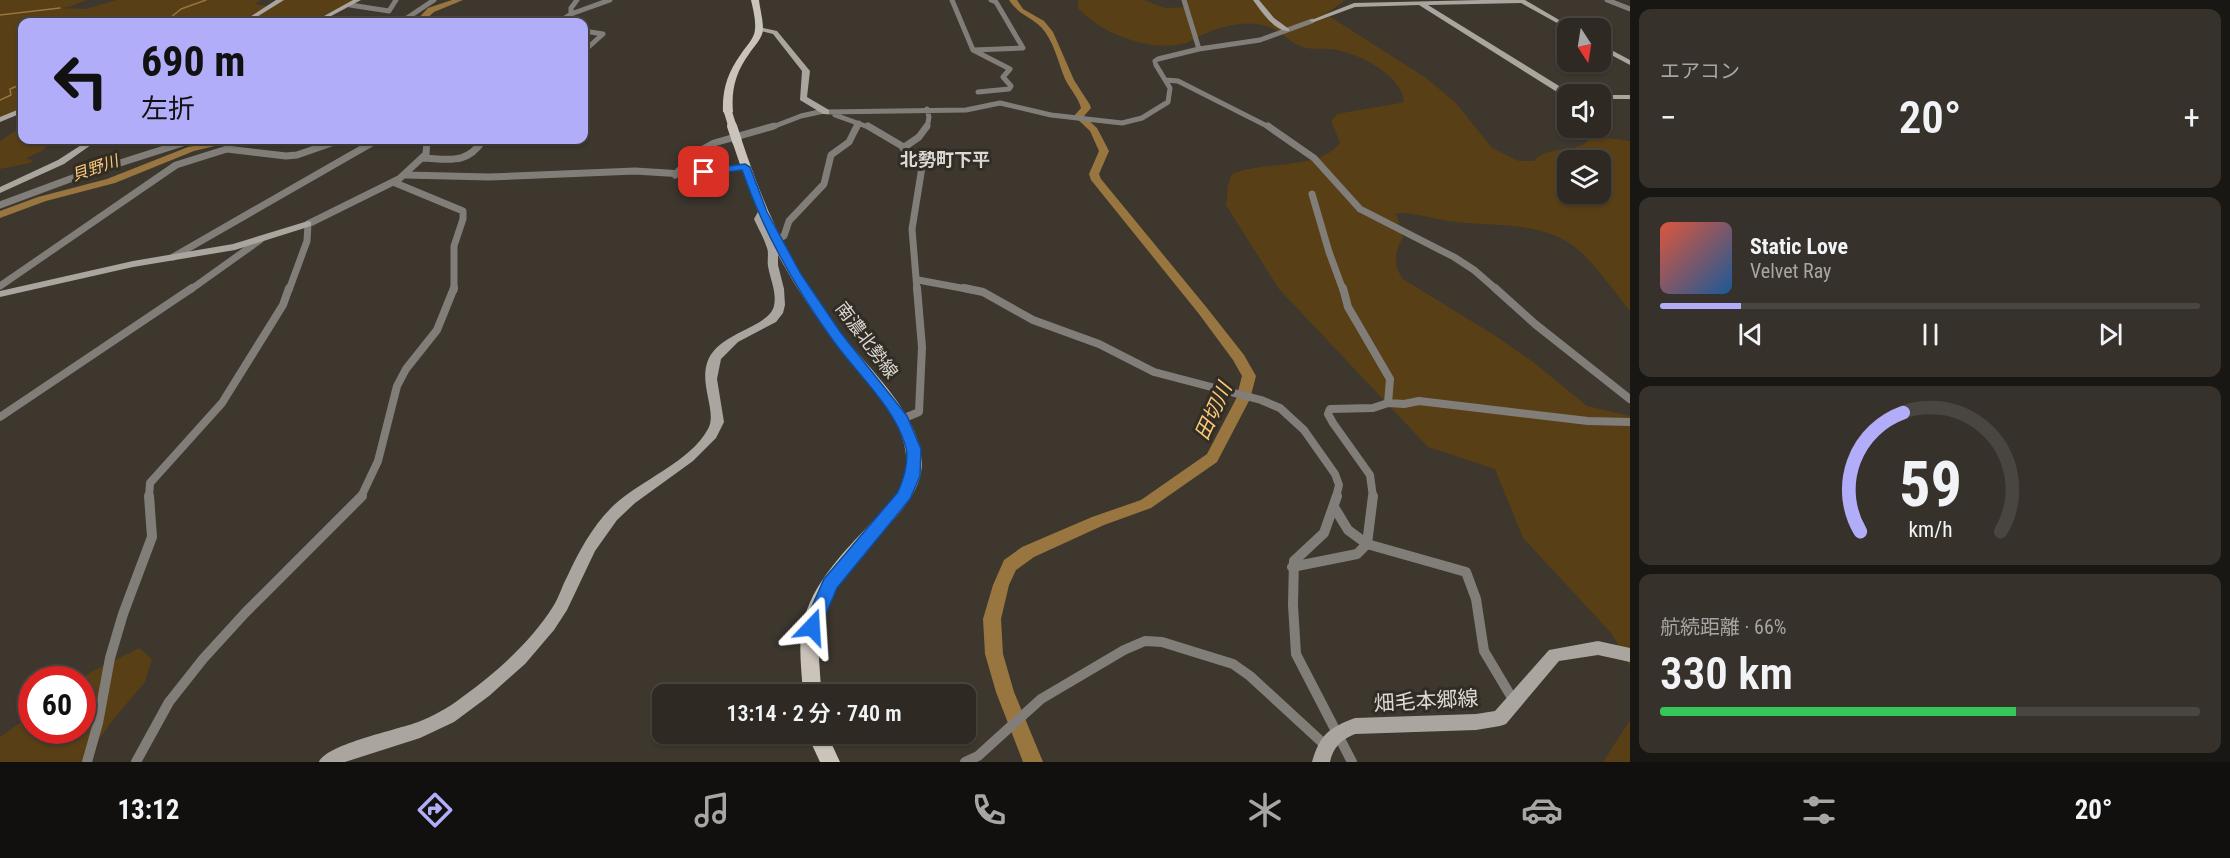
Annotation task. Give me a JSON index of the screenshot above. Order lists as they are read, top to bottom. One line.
{"streets":{"main road":["南濃北勢線"],"street":["畑毛本郷線"]},"districts":["北勢町下平"],"water":["貝野川","田切川"],"north":"bottom","page":{"tile":["エアコン",["航続距離 · 66%","330 km"]],"turn":["690 m","左折"],"heat":["−","20°","+"],"song":["Static Love","Velvet Ray"],"limit":"60","trip":"13:14 · 2 分 · 740 m","tabs":["13:12","20°"],"gauge":["59","km/h"]}}
